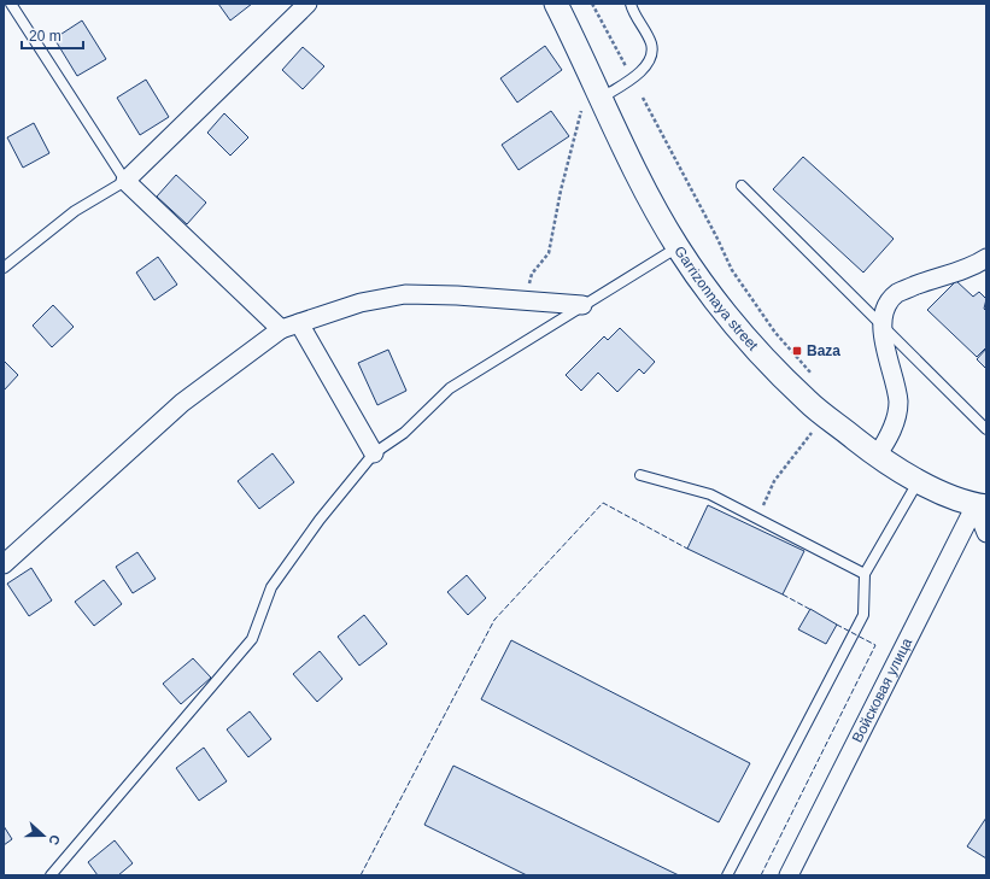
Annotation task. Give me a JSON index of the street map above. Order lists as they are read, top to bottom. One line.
{"streets":{"street":["Garrizonnaya street","Войсковая улица"]},"crossings":[["Garrizonnaya street","Войсковая улица"]],"places":{"transit":["Baza"]},"scale_bar":"20 m","north":"right"}
